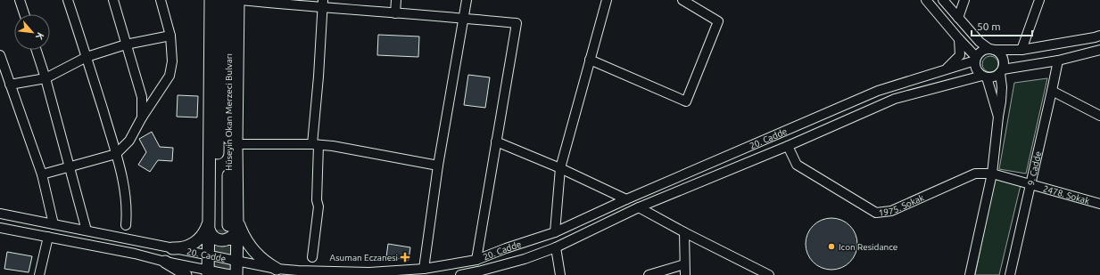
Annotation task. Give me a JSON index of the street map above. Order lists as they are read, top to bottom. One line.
{"streets":{"main road":["Hüseyin Okan Merzeci Bulvarı"],"street":["20. Cadde","9. Cadde","2478. Sokak","1975. Sokak"]},"crossings":[["20. Cadde","1975. Sokak"],["9. Cadde","2478. Sokak"],["2478. Sokak","1975. Sokak"]],"places":{"other":["Icon Residance"],"health":["Asuman Eczanesi"]},"scale_bar":"50 m","north":"bottom right"}
